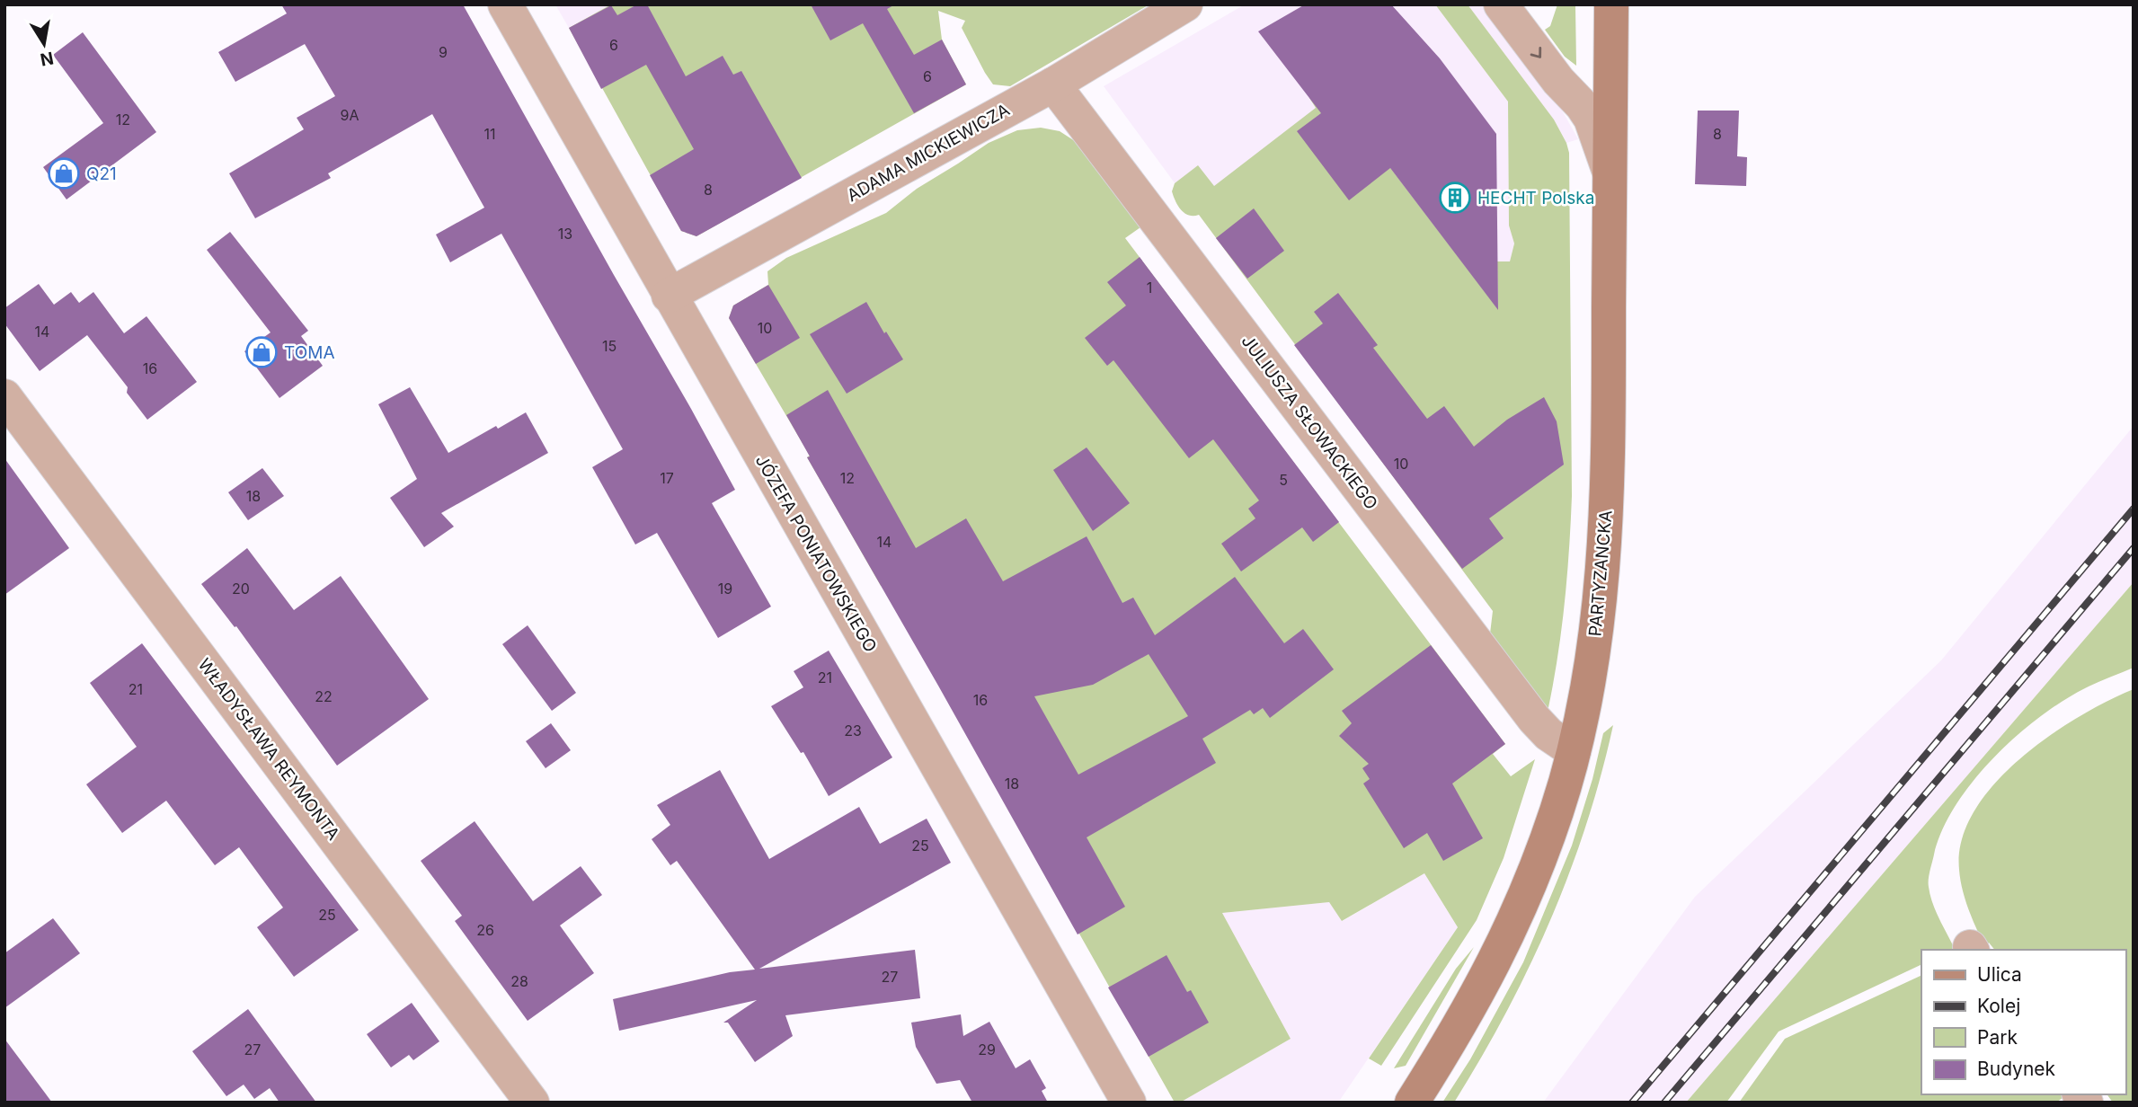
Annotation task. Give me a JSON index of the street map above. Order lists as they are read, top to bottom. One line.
{"streets":{"main road":["PARTYZANCKA"],"street":["ADAMA MICKIEWICZA","JULIUSZA SŁOWACKIEGO","JÓZEFA PONIATOWSKIEGO","WŁADYSŁAWA REYMONTA"]},"crossings":[["ADAMA MICKIEWICZA","JULIUSZA SŁOWACKIEGO"],["ADAMA MICKIEWICZA","JÓZEFA PONIATOWSKIEGO"],["JULIUSZA SŁOWACKIEGO","PARTYZANCKA"]],"places":{"shop":["Q21","TOMA"],"building":["HECHT Polska"]},"house_numbers":["6","9","6","9A","12","11","8","8","13","1","10","14","15","16","10","17","12","5","18","14","20","19","21","21","22","16","23","18","25","25","26","27","28","27","29"],"legend":["Ulica","Kolej","Park","Budynek"],"north":"bottom"}
